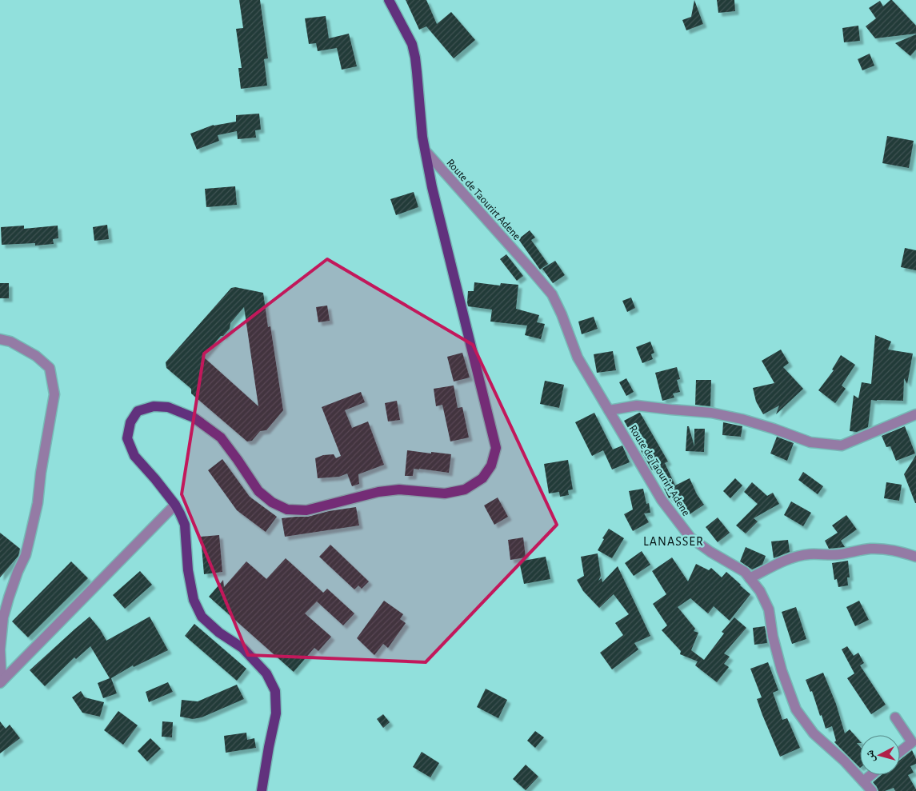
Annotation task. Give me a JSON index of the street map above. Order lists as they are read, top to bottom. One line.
{"streets":{"street":["Route de Taourirt Adene"]},"districts":["LANASSER"],"north":"left"}
